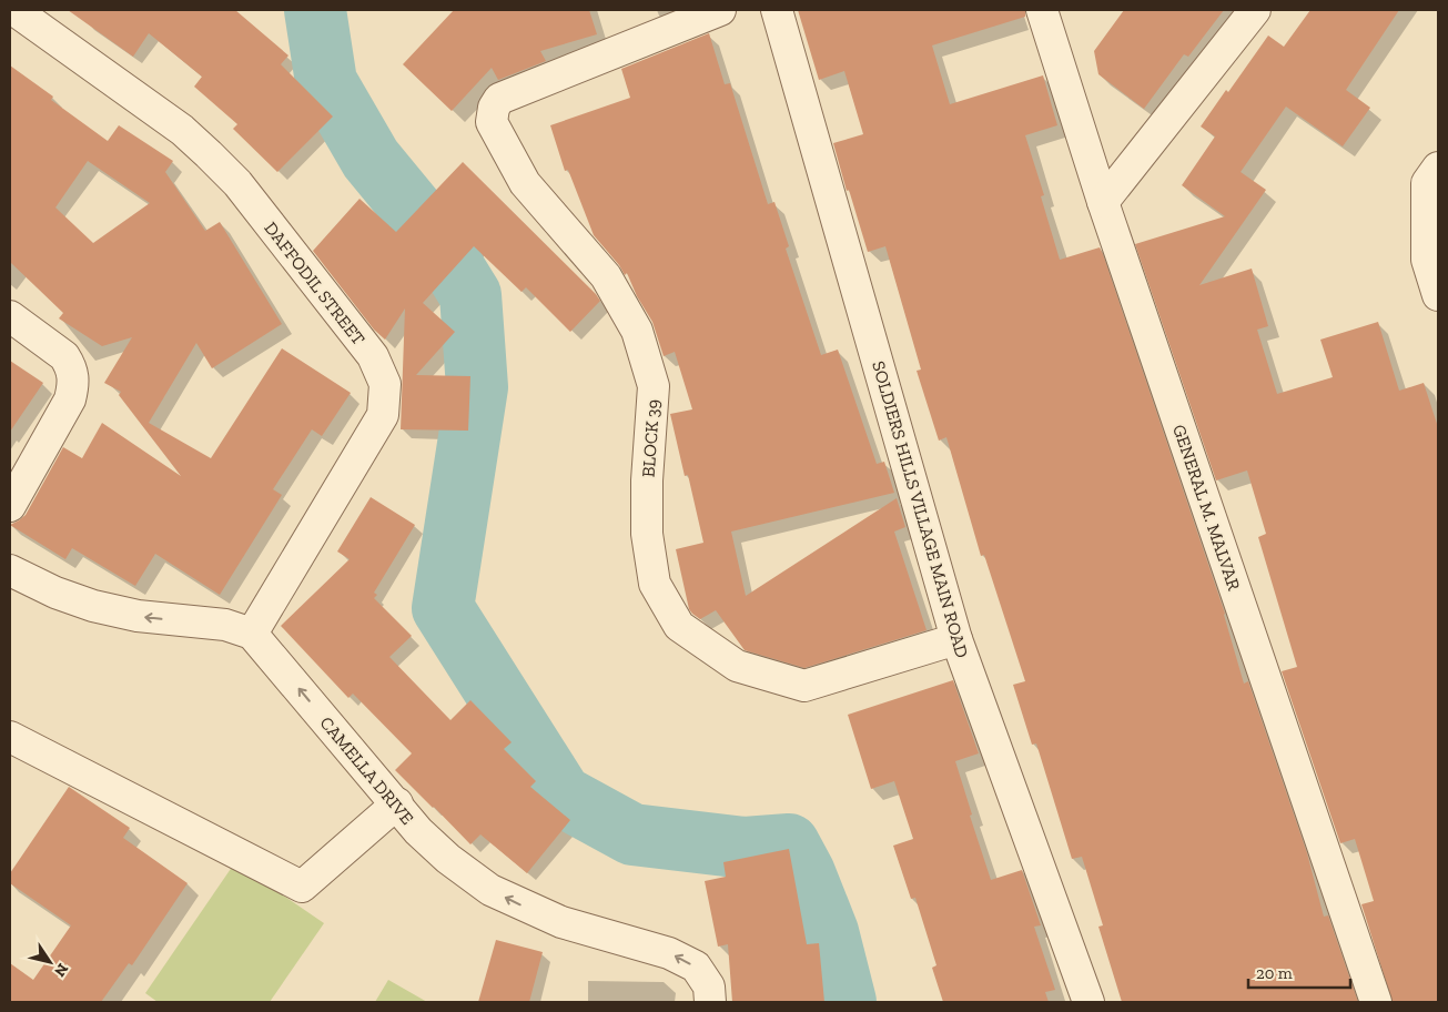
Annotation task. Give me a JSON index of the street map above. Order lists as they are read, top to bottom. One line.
{"streets":{"street":["DAFFODIL STREET","BLOCK 39","GENERAL M. MALVAR","SOLDIERS HILLS VILLAGE MAIN ROAD","CAMELLA DRIVE"]},"crossings":[["DAFFODIL STREET","CAMELLA DRIVE"],["BLOCK 39","SOLDIERS HILLS VILLAGE MAIN ROAD"]],"one_way":["CAMELLA DRIVE"],"scale_bar":"20 m","north":"bottom right"}
